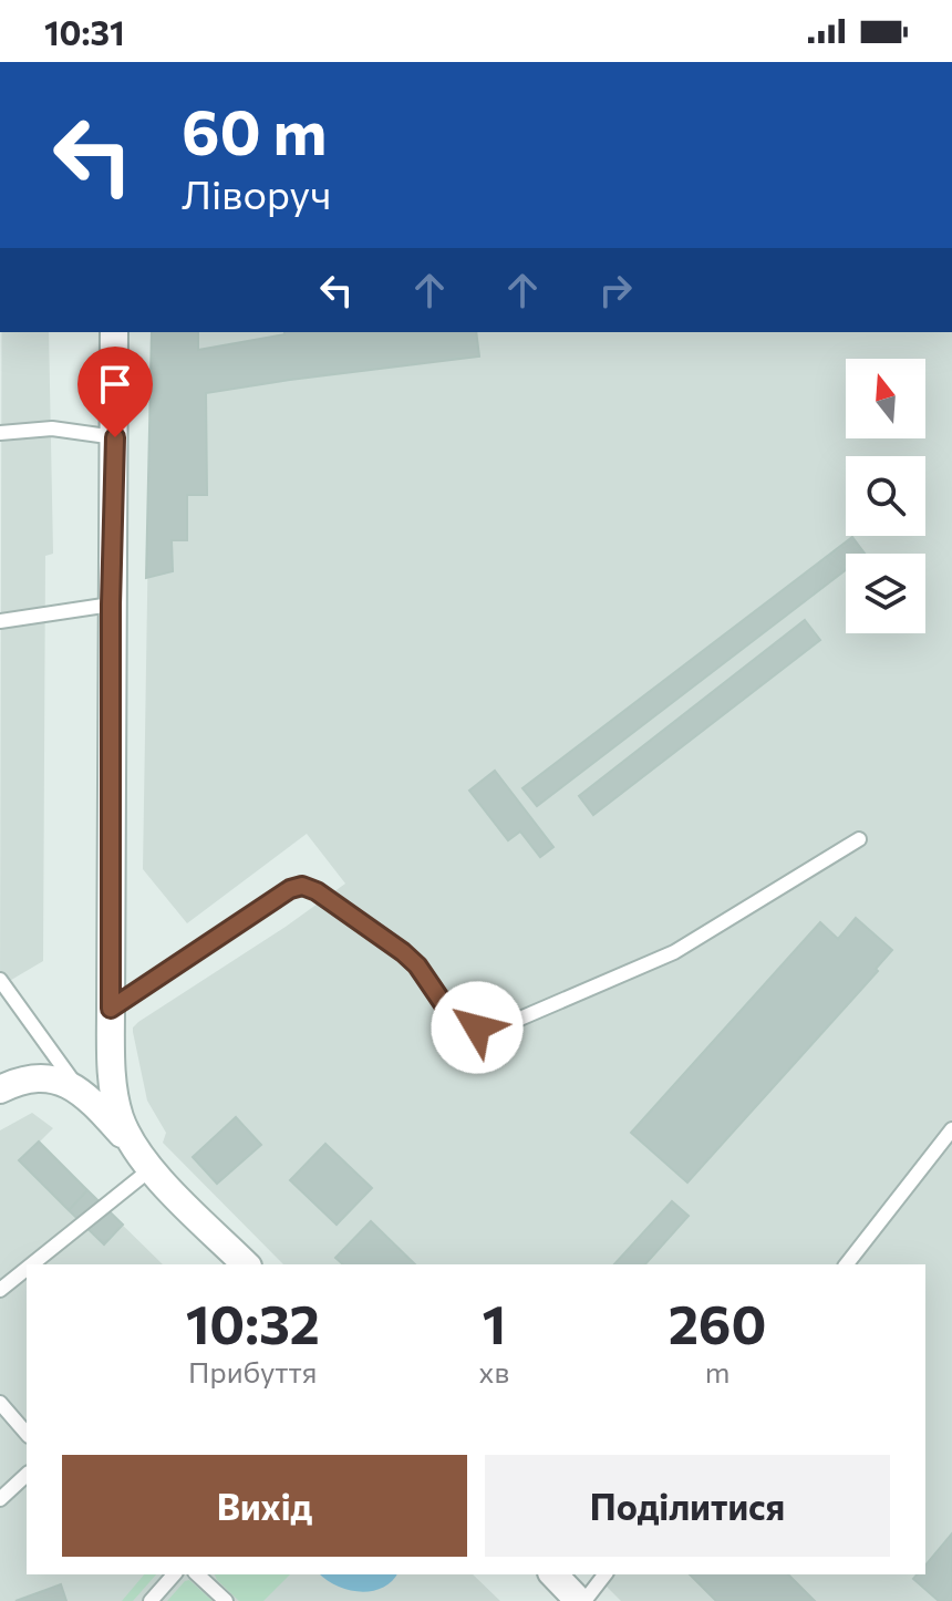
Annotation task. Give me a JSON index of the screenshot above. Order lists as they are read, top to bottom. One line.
{"north":"top","page":{"status":"10:31","turn":["60 m","Ліворуч"],"eta":["10:32","Прибуття","1","хв","260","m"],"buttons":["Вихід","Поділитися"]}}
